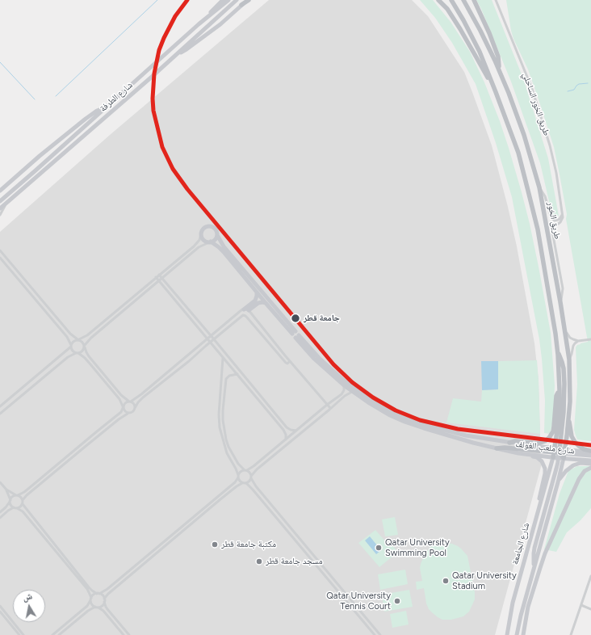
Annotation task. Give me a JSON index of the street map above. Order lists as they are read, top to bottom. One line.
{"streets":{"highway":["طريق الخور"],"main road":["شارع الطرفة","شارع ملعب الغولف","شارع الجامعة"],"street":["طريق الخور الساحلي"]},"crossings":[["طريق الخور","شارع ملعب الغولف"],["طريق الخور","شارع الجامعة"],["شارع ملعب الغولف","شارع الجامعة"]],"places":["جامعة قطر","مكتبة جامعة قطر","Qatar University Swimming Pool","مسجد جامعة قطر","Qatar University Stadium","Qatar University Tennis Court"],"north":"top"}
